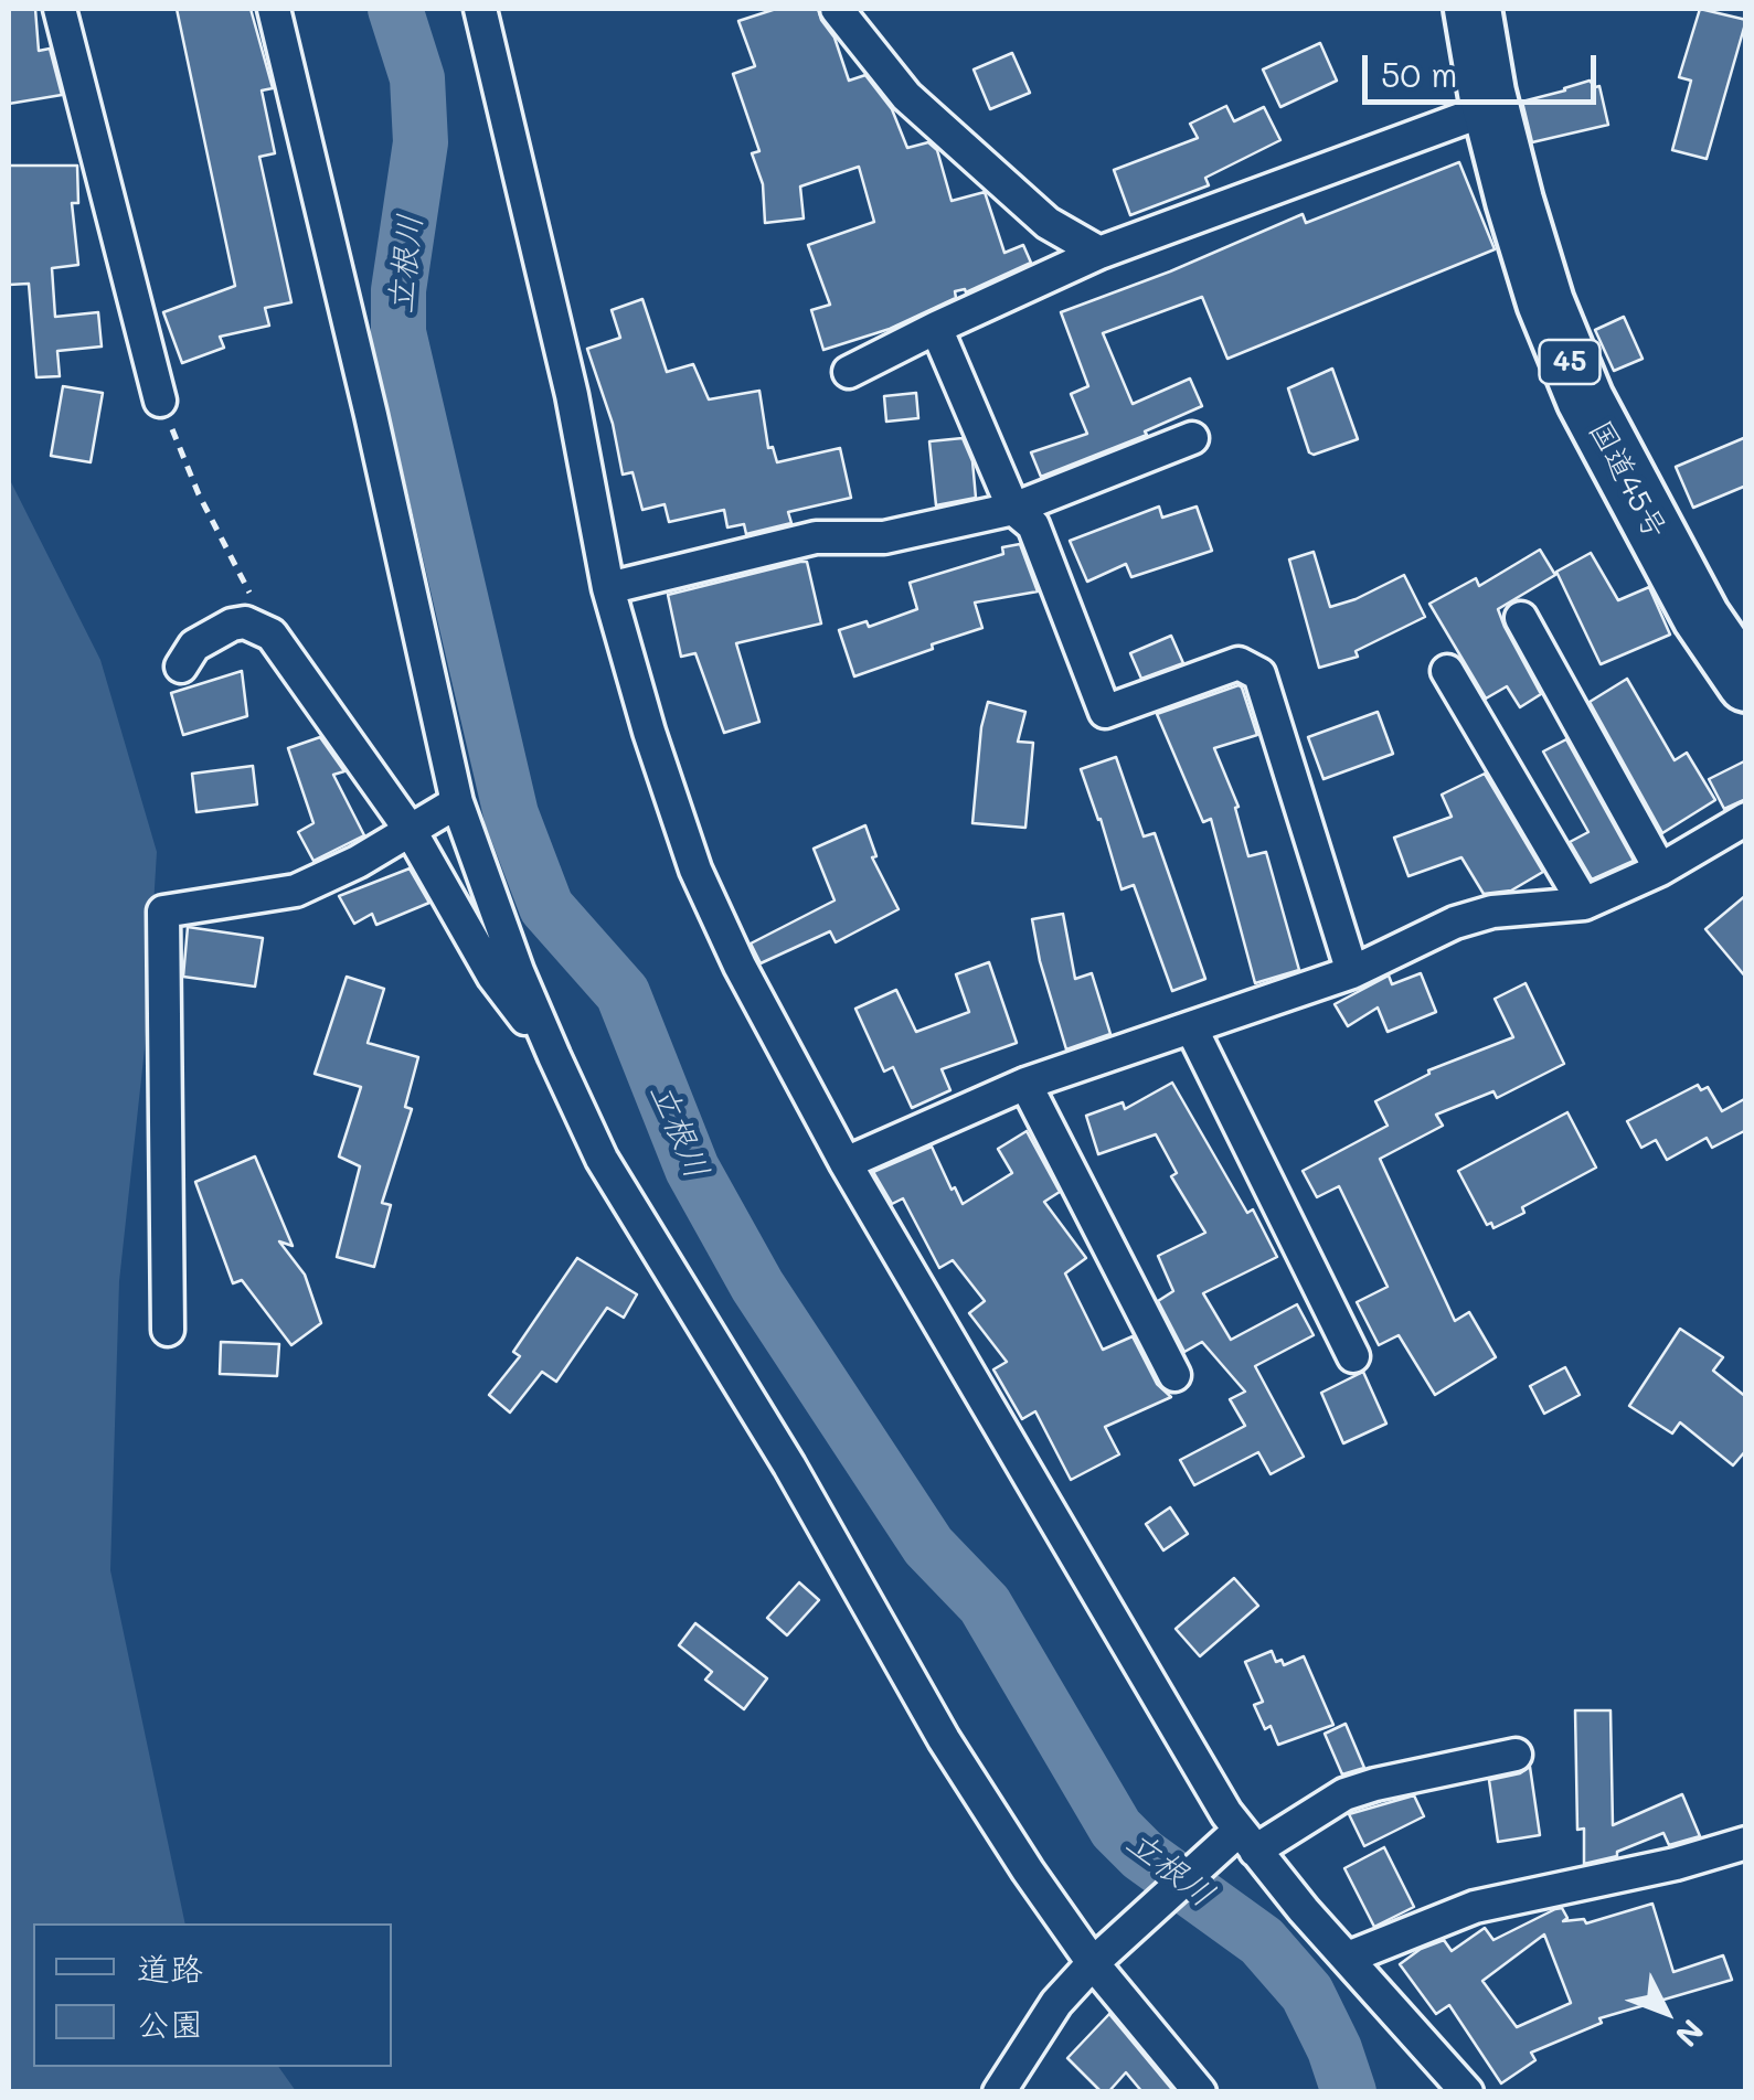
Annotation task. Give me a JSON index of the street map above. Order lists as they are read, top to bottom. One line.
{"streets":{"highway":["45","国道45号"]},"water":["立根川"],"legend":["道路","公園"],"scale_bar":"50 m","north":"bottom right"}
